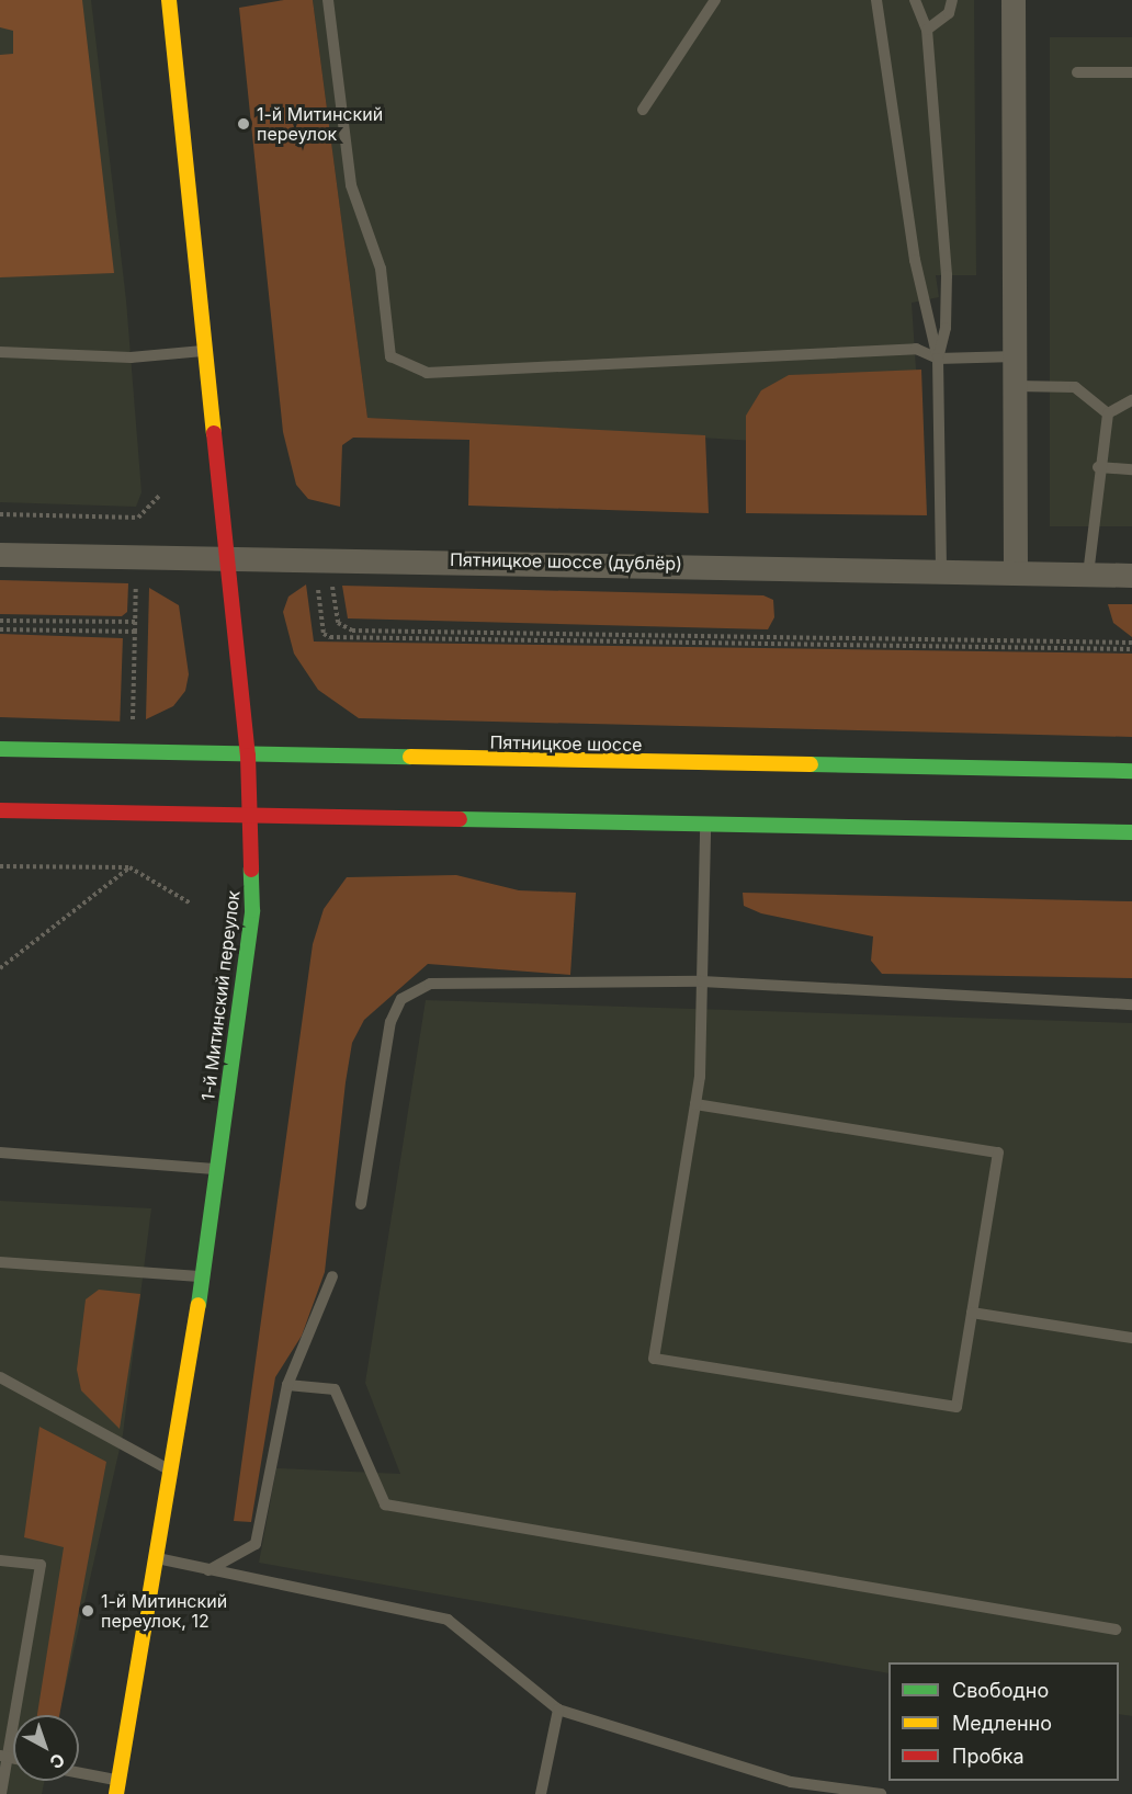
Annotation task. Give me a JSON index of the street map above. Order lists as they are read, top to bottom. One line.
{"streets":{"main road":["Пятницкое шоссе","1-й Митинский переулок"],"street":["Пятницкое шоссе (дублёр)"]},"crossings":[["Пятницкое шоссе (дублёр)","1-й Митинский переулок"],["Пятницкое шоссе","1-й Митинский переулок"]],"places":["1-й Митинский переулок","1-й Митинский переулок, 12"],"legend":["Свободно","Медленно","Пробка"],"north":"bottom right"}
